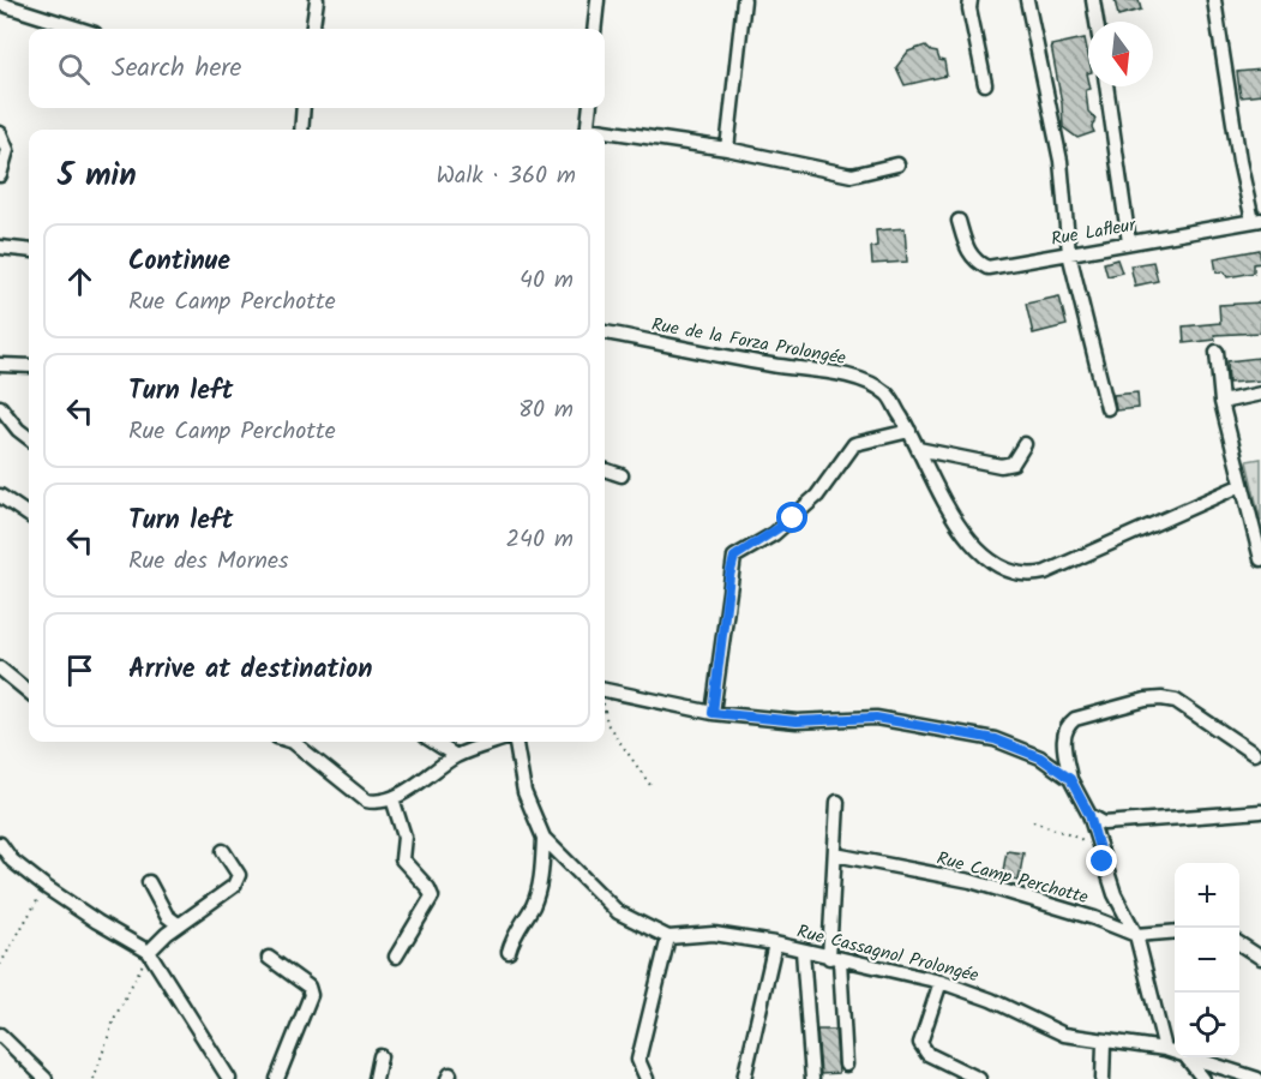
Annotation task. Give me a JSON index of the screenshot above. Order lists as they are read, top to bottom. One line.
{"streets":{"street":["Rue Lafleur","Rue de la Forza Prolongée","Rue Camp Perchotte","Rue Cassagnol Prolongée"]},"north":"bottom","page":{"search":"Search here","heading":["5 min","Walk · 360 m"],"list":[["Continue","Rue Camp Perchotte","40 m"],["Turn left","Rue Camp Perchotte","80 m"],["Turn left","Rue des Mornes","240 m"],"Arrive at destination"],"map_buttons":["+","−"]}}
